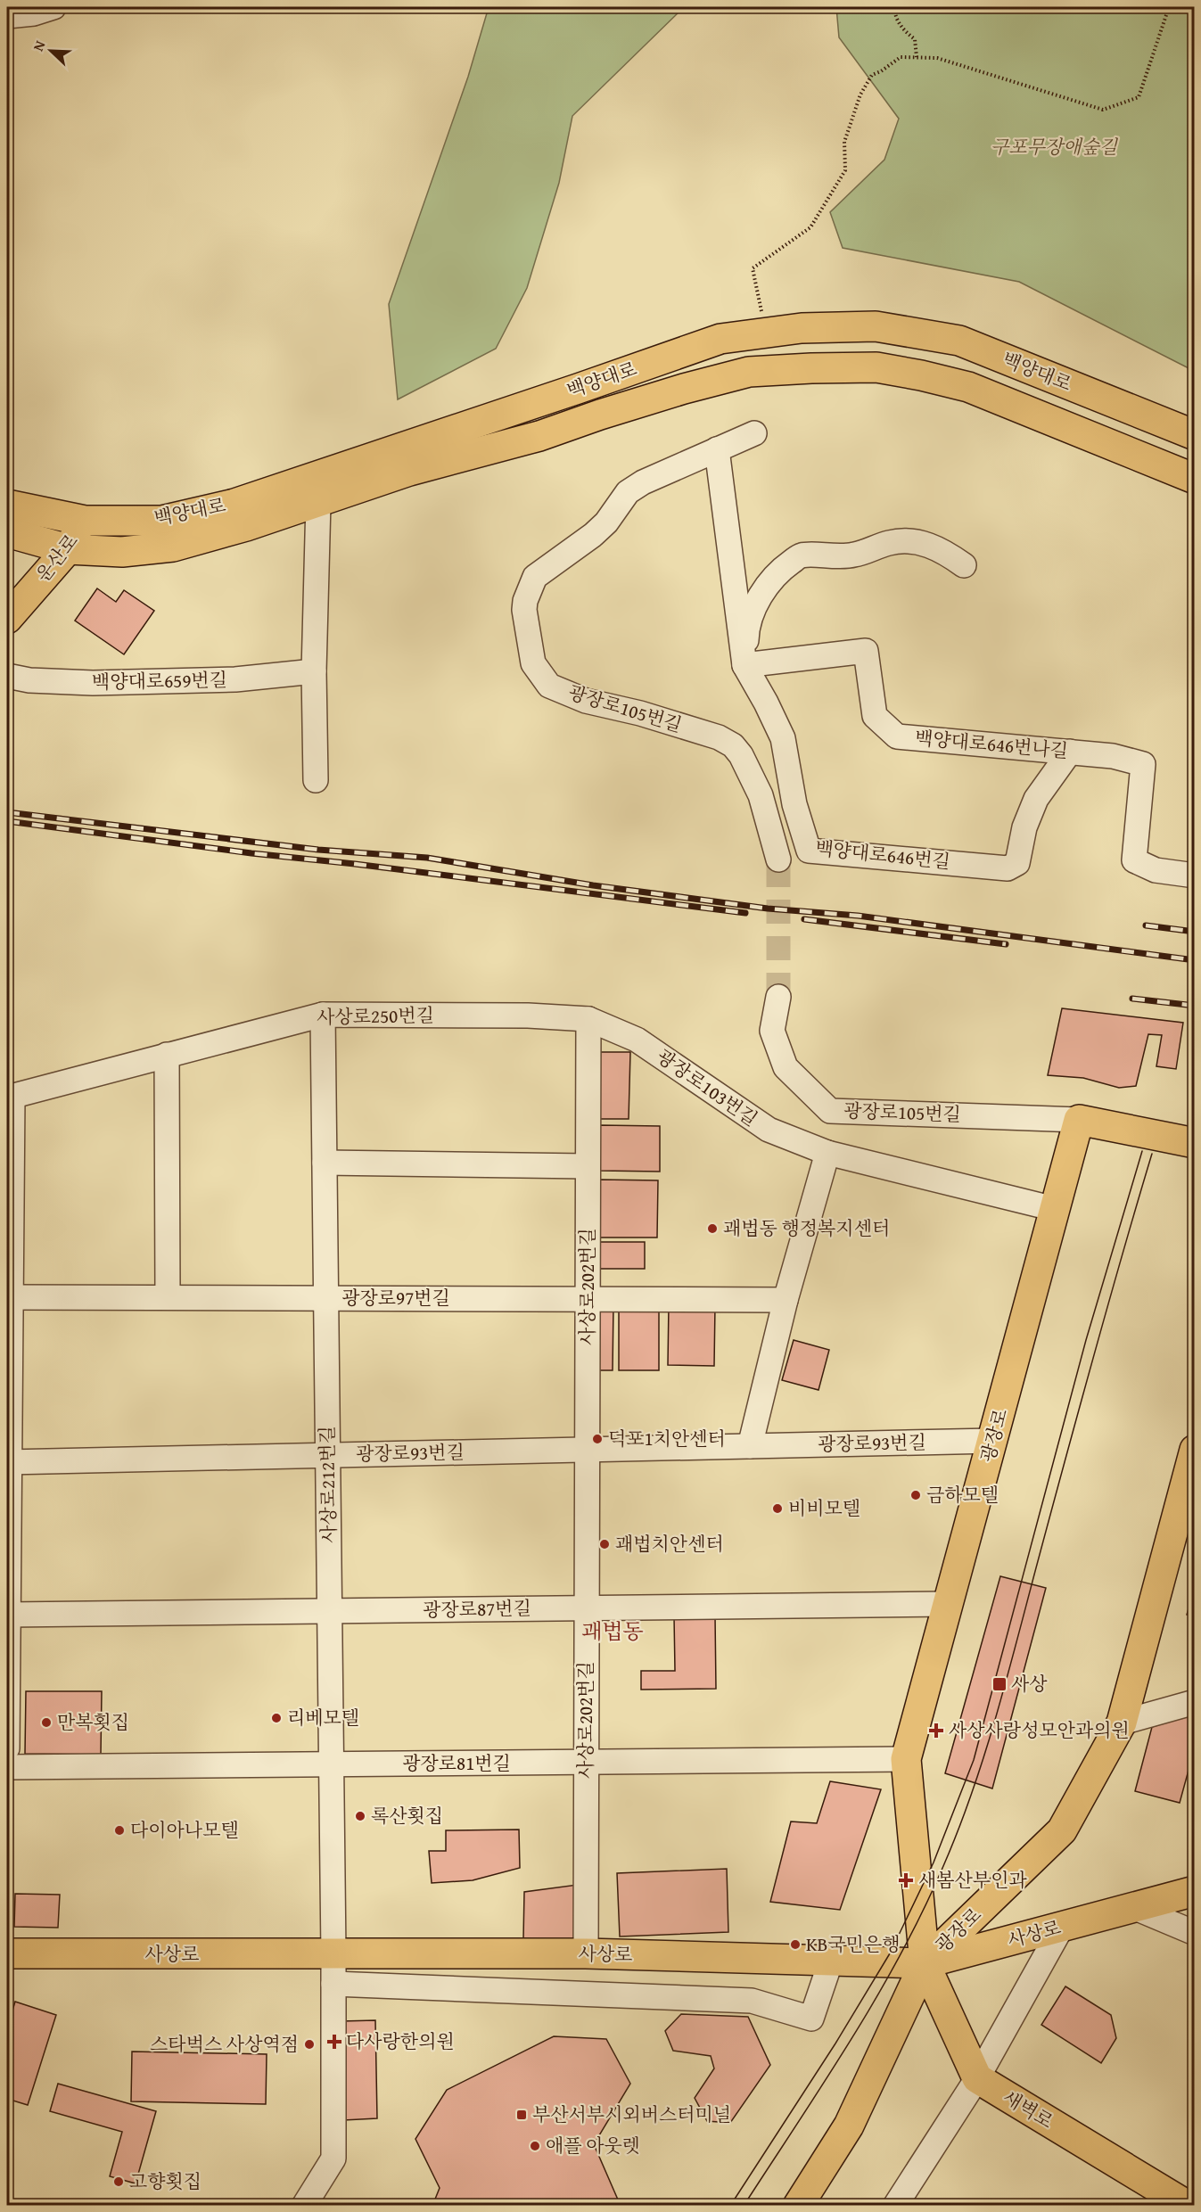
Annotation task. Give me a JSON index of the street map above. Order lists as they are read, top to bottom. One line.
{"streets":{"main road":["백양대로","운산로","광장로","사상로","새벽로"],"street":["백양대로659번길","광장로105번길","백양대로646번나길","백양대로646번길","사상로250번길","광장로103번길","사상로202번길","광장로97번길","광장로93번길","사상로212번길","광장로87번길","광장로81번길"]},"crossings":[["백양대로","운산로"],["광장로105번길","백양대로646번길"],["광장로105번길","광장로"],["백양대로646번나길","백양대로646번길"],["사상로250번길","광장로103번길"],["사상로250번길","사상로202번길"],["사상로250번길","사상로212번길"],["광장로103번길","사상로202번길"],["광장로103번길","광장로"],["사상로202번길","광장로97번길"],["사상로202번길","광장로93번길"],["사상로202번길","광장로87번길"],["사상로202번길","광장로81번길"],["사상로202번길","사상로"],["광장로97번길","사상로212번길"],["광장로","광장로93번길"],["광장로","광장로87번길"],["광장로","광장로81번길"],["광장로","사상로"],["광장로93번길","사상로212번길"],["사상로212번길","광장로87번길"],["사상로212번길","광장로81번길"],["사상로212번길","사상로"]],"districts":["괘법동"],"parks":["구포무장애숲길"],"places":{"other":["괘법동 행정복지센터","덕포1치안센터","금하모텔","비비모텔","괘법치안센터","리베모텔","만복횟집","록산횟집","다이아나모텔","KB국민은행","스타벅스 사상역점","애플 아웃렛","고향횟집"],"transit":["사상","부산서부시외버스터미널"],"health":["사상사랑성모안과의원","새봄산부인과","다사랑한의원"]},"north":"top left"}
